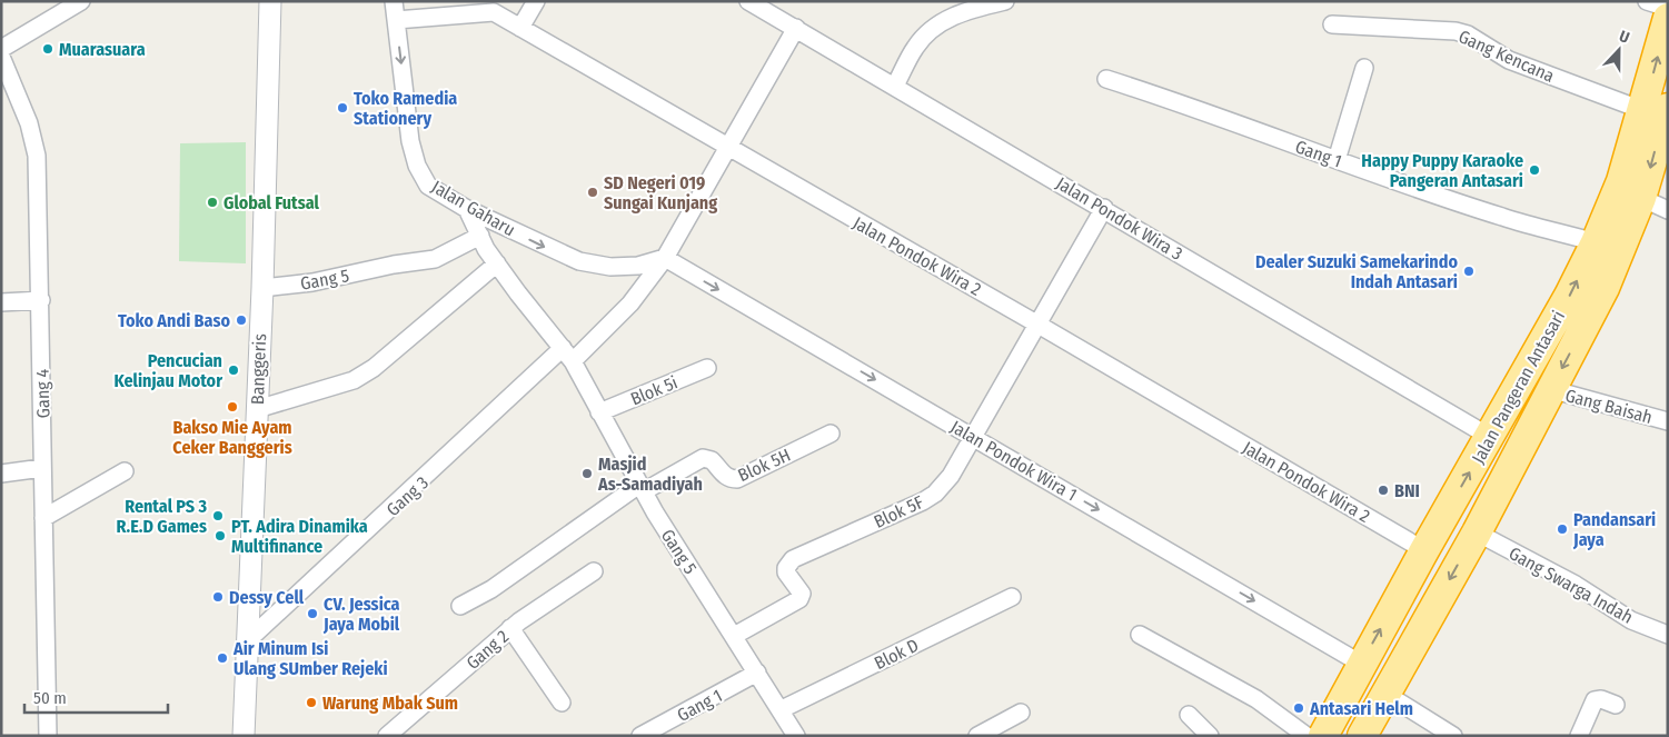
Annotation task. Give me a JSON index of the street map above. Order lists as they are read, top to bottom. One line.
{"streets":{"highway":["Jalan Pangeran Antasari"],"street":["Gang Kencana","Gang 1","Jalan Gaharu","Jalan Pondok Wira 3","Jalan Pondok Wira 2","Gang 5","Banggeris","Blok 5i","Gang 4","Gang Baisah","Jalan Pondok Wira 1","Blok 5H","Gang 3","Blok 5F","Gang Swarga Indah","Gang 2","Blok D"]},"crossings":[["Gang Kencana","Jalan Pangeran Antasari"],["Gang 1","Gang 5"],["Gang 1","Jalan Pangeran Antasari"],["Jalan Gaharu","Jalan Pondok Wira 2"],["Jalan Gaharu","Gang 5"],["Jalan Gaharu","Jalan Pondok Wira 1"],["Jalan Gaharu","Gang 3"],["Jalan Pondok Wira 3","Jalan Pangeran Antasari"],["Jalan Pondok Wira 3","Gang 3"],["Jalan Pondok Wira 3","Blok 5F"],["Jalan Pondok Wira 2","Jalan Pangeran Antasari"],["Jalan Pondok Wira 2","Gang 3"],["Jalan Pondok Wira 2","Blok 5F"],["Gang 5","Banggeris"],["Gang 5","Blok 5i"],["Gang 5","Blok 5H"],["Gang 5","Gang 3"],["Gang 5","Blok 5F"],["Gang 5","Blok D"],["Banggeris","Gang 3"],["Jalan Pangeran Antasari","Gang Baisah"],["Jalan Pangeran Antasari","Jalan Pondok Wira 1"],["Jalan Pangeran Antasari","Gang Swarga Indah"],["Jalan Pondok Wira 1","Gang 3"],["Jalan Pondok Wira 1","Blok 5F"]],"one_way":["Jalan Gaharu","Jalan Pondok Wira 1"],"places":["Muarasuara","Toko Ramedia Stationery","Happy Puppy Karaoke Pangeran Antasari","SD Negeri 019 Sungai Kunjang","Global Futsal","Dealer Suzuki Samekarindo Indah Antasari","Toko Andi Baso","Pencucian Kelinjau Motor","Bakso Mie Ayam Ceker Banggeris","Masjid As-Samadiyah","BNI","Rental PS 3 R.E.D Games","Pandansari Jaya","PT. Adira Dinamika Multifinance","Dessy Cell","CV. Jessica Jaya Mobil","Air Minum Isi Ulang SUmber Rejeki","Warung Mbak Sum","Antasari Helm"],"scale_bar":"50 m","north":"top"}
